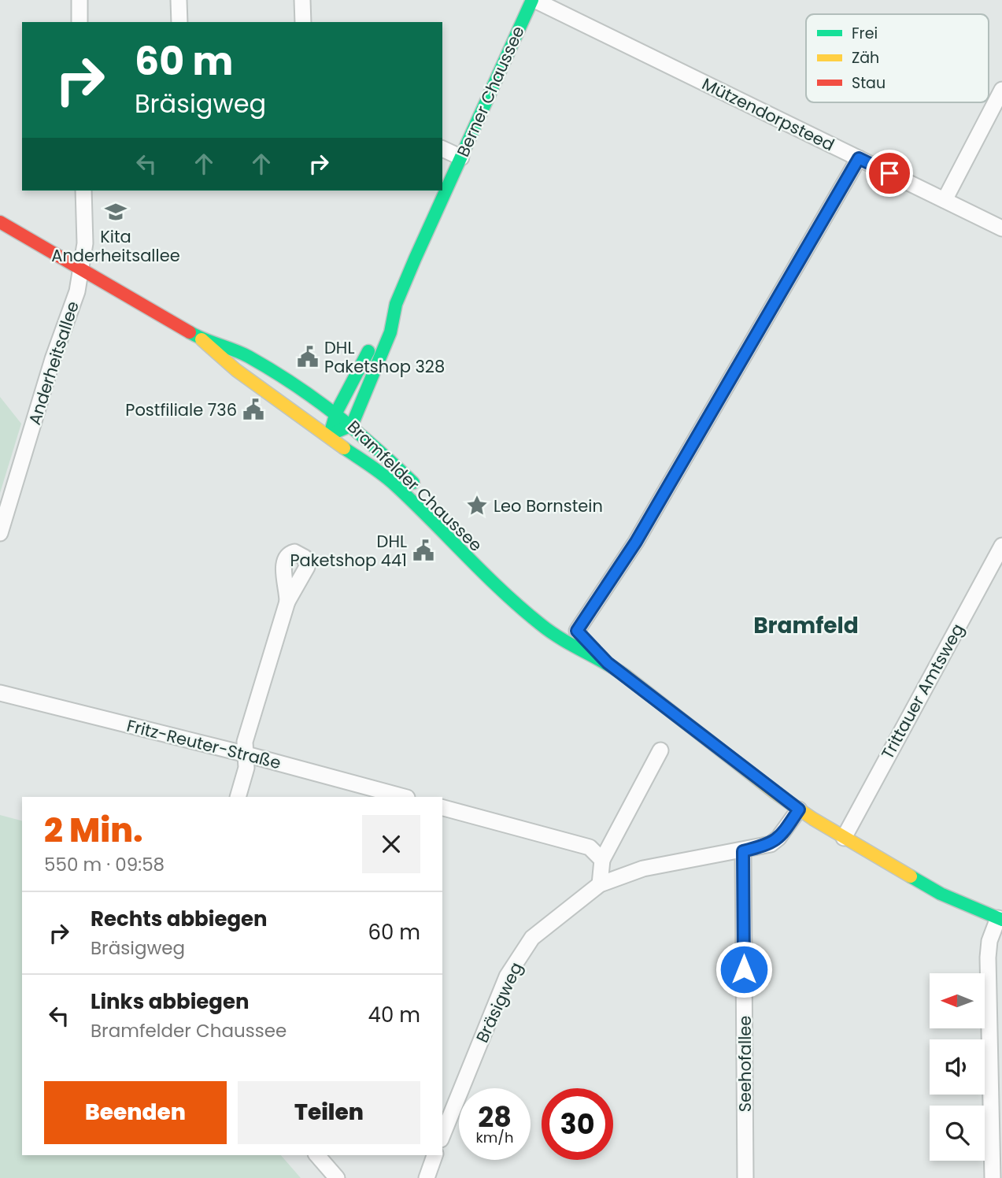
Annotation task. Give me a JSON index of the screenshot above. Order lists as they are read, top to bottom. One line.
{"streets":{"main road":["Berner Chaussee","Bramfelder Chaussee"],"street":["Mützendorpsteed","Anderheitsallee","Trittauer Amtsweg","Fritz-Reuter-Straße","Bräsigweg","Seehofallee"]},"crossings":[["Berner Chaussee","Mützendorpsteed"],["Berner Chaussee","Bramfelder Chaussee"],["Anderheitsallee","Bramfelder Chaussee"],["Bramfelder Chaussee","Trittauer Amtsweg"],["Bramfelder Chaussee","Bräsigweg"],["Bräsigweg","Seehofallee"]],"districts":["Bramfeld"],"places":{"school or university":["Kita Anderheitsallee"],"public building":["DHL Paketshop 328","Postfiliale 736","DHL Paketshop 441"],"place":["Leo Bornstein"]},"legend":["Frei","Zäh","Stau"],"north":"left","page":{"turn":["60 m","Bräsigweg"],"heading":["2 Min.","550 m · 09:58"],"list":[{"name":"Rechts abbiegen","note":"Bräsigweg","value":"60 m"},{"name":"Links abbiegen","note":"Bramfelder Chaussee","value":"40 m"}],"buttons":["Beenden","Teilen"],"speed":"28 km/h","limit":"30"}}
